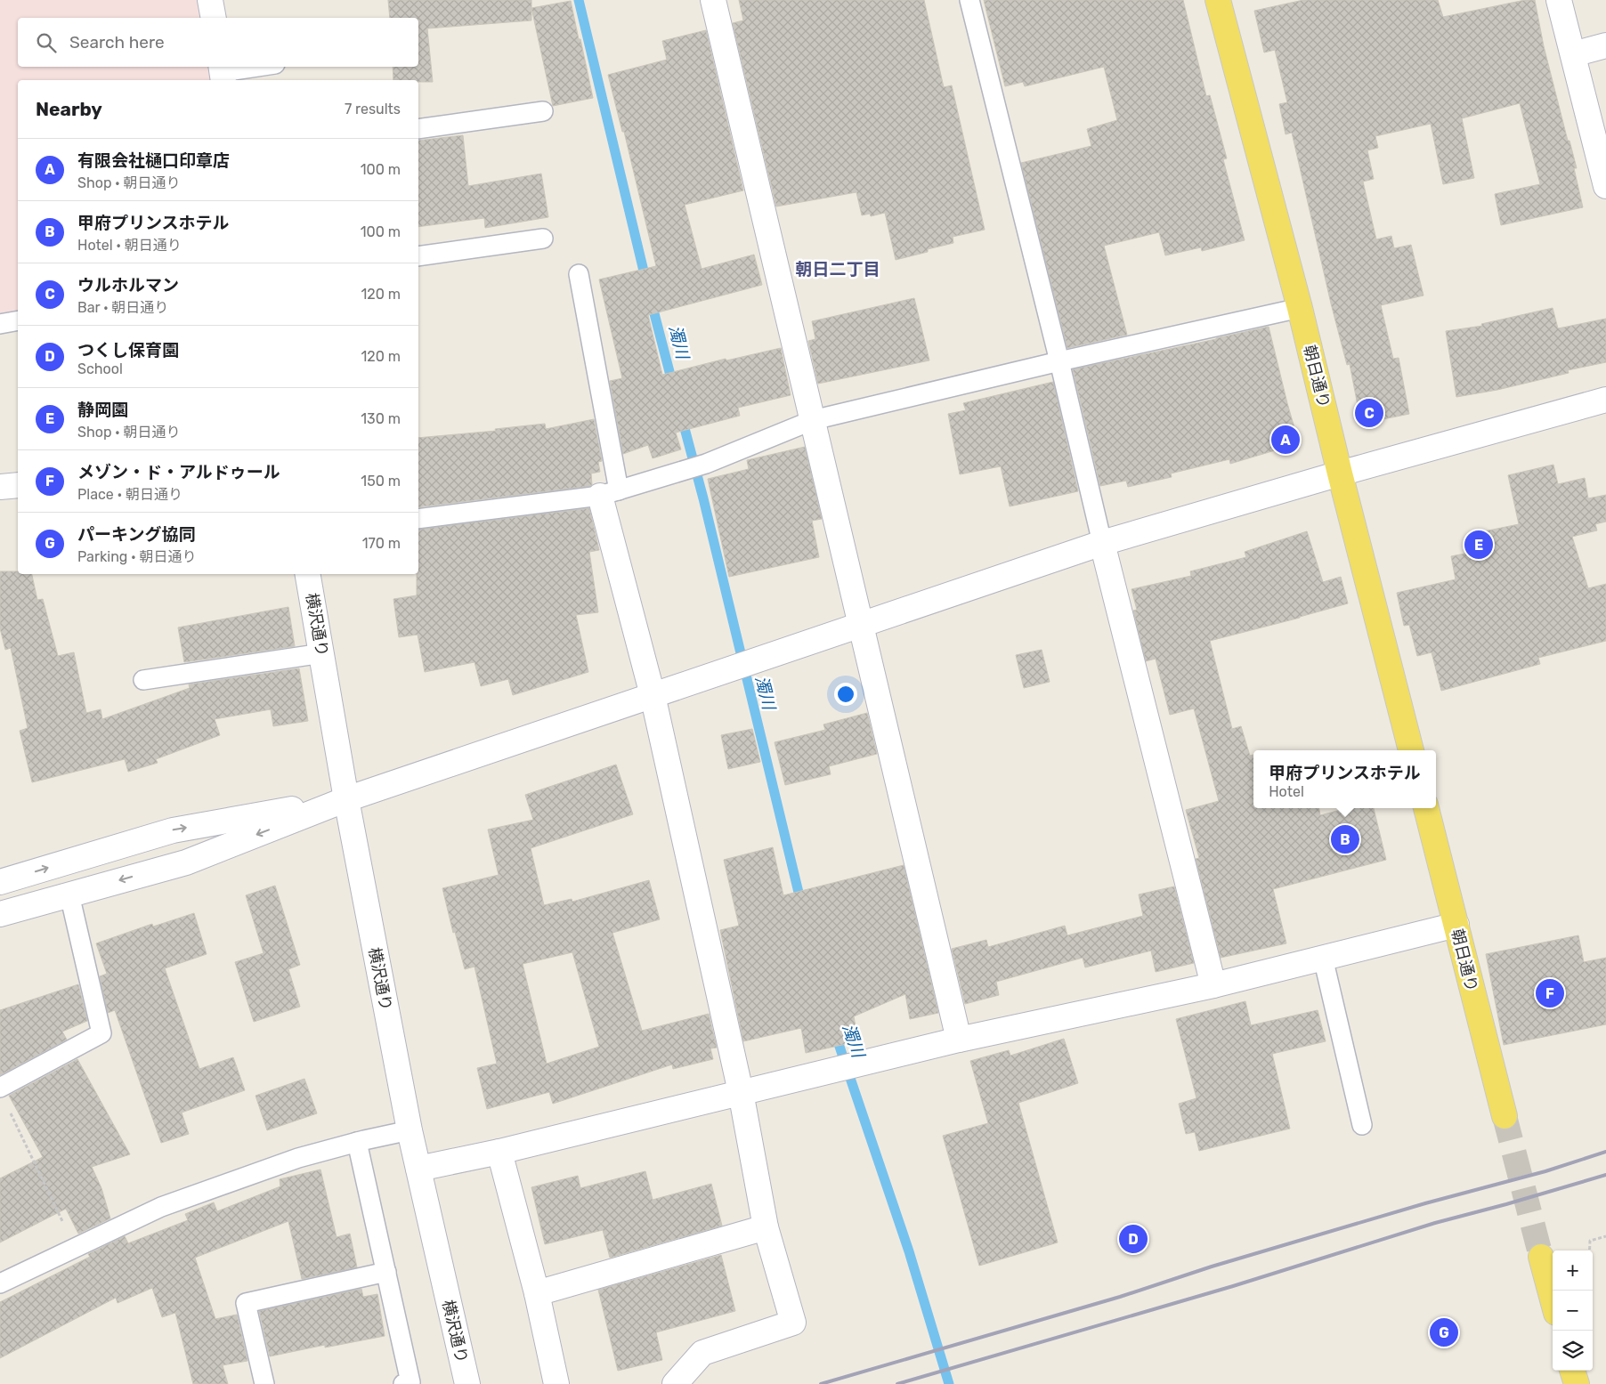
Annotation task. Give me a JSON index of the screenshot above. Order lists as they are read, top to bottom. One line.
{"streets":{"main road":["朝日通り"],"street":["横沢通り"]},"districts":["朝日二丁目"],"water":["濁川"],"page":{"search":"Search here","heading":["Nearby","7 results"],"list":[{"mark":"A","name":"有限会社樋口印章店","note":"Shop · 朝日通り","value":"100 m"},{"mark":"B","name":"甲府プリンスホテル","note":"Hotel · 朝日通り","value":"100 m"},{"mark":"C","name":"ウルホルマン","note":"Bar · 朝日通り","value":"120 m"},{"mark":"D","name":"つくし保育園","note":"School","value":"120 m"},{"mark":"E","name":"静岡園","note":"Shop · 朝日通り","value":"130 m"},{"mark":"F","name":"メゾン・ド・アルドゥール","note":"Place · 朝日通り","value":"150 m"},{"mark":"G","name":"パーキング協同","note":"Parking · 朝日通り","value":"170 m"}],"pins":["C","A","E","B","F","D","G"],"popup":["甲府プリンスホテル","Hotel"],"map_buttons":["+","−"]}}
